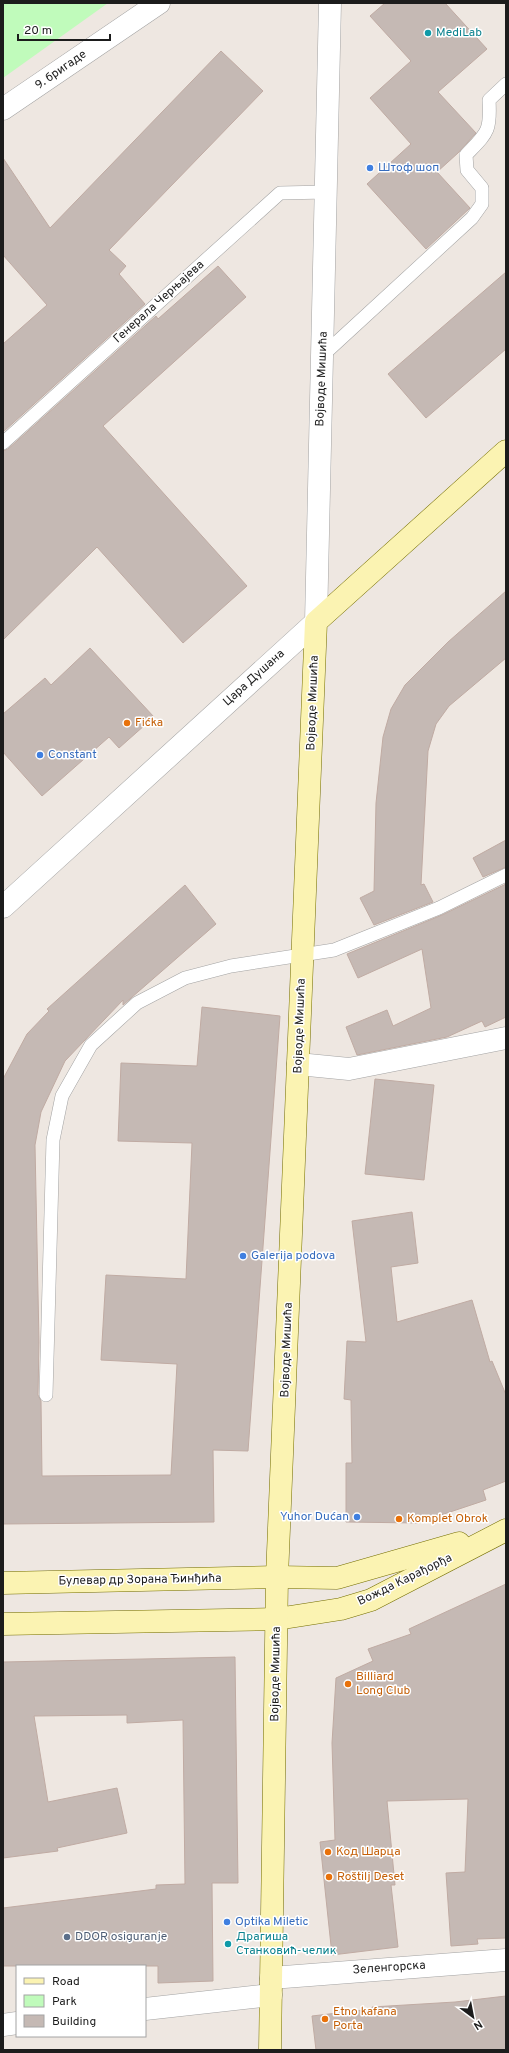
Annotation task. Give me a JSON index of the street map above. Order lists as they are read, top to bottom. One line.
{"streets":{"street":["9. бригаде","Војводе Мишића","Цара Душана","Булевар др Зорана Ђинђића","Вожда Карађорђа","Зеленгорска"],"lane":["Генерала Черњајева"]},"crossings":[["Генерала Черњајева","Војводе Мишића"],["Војводе Мишића","Цара Душана"],["Војводе Мишића","Булевар др Зорана Ђинђића"],["Војводе Мишића","Вожда Карађорђа"],["Војводе Мишића","Зеленгорска"],["Булевар др Зорана Ђинђића","Вожда Карађорђа"]],"places":["MediLab","Штоф шоп","Fićka","Constant","Galerija podova","Yuhor Dućan","Komplet Obrok","Billiard Long Club","Код Шарца","Roštilj Deset","Optika Miletic","DDOR osiguranje","Драгиша Станковић-челик","Etno kafana Porta"],"legend":["Road","Park","Building"],"scale_bar":"20 m","north":"bottom right"}
